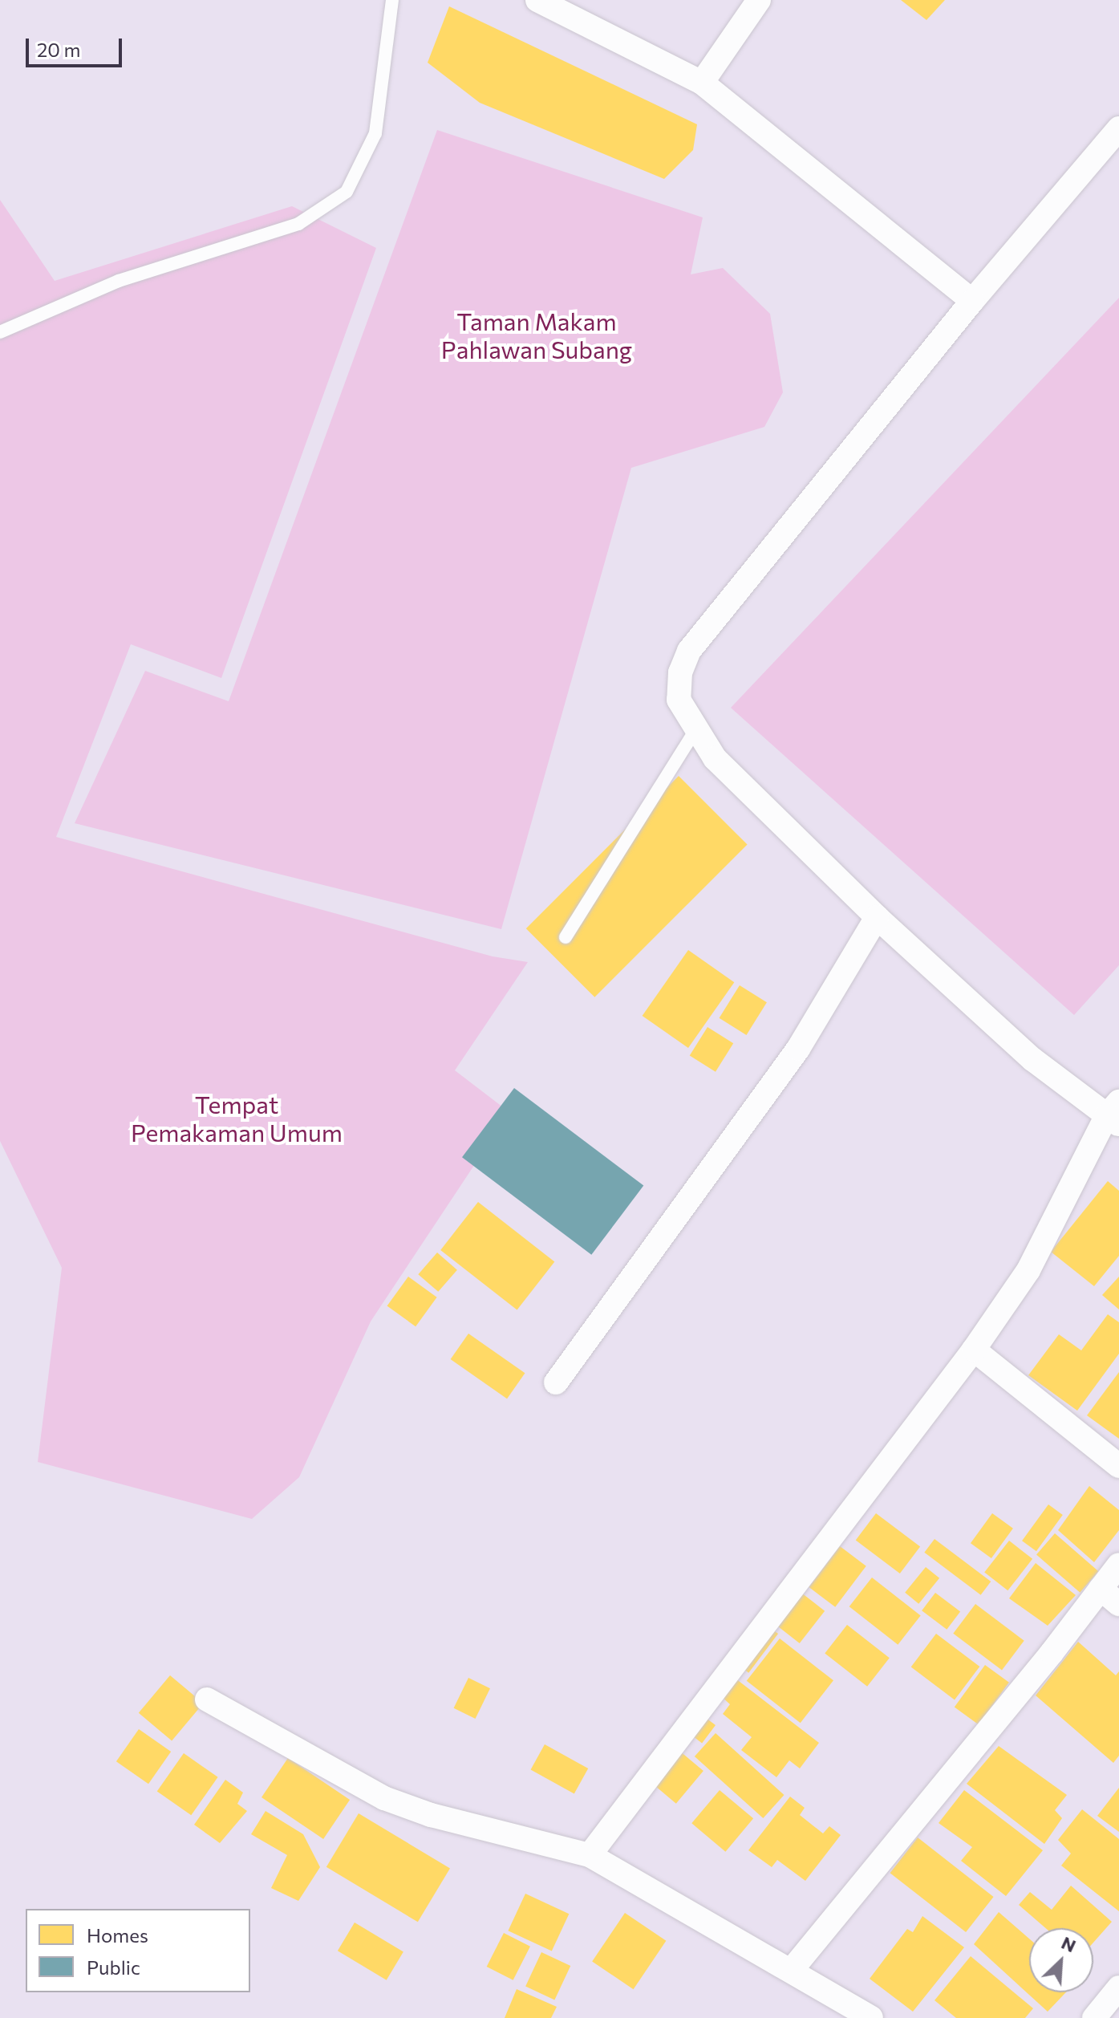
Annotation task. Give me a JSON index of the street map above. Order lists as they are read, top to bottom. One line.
{"parks":["Taman Makam Pahlawan Subang","Tempat Pemakaman Umum"],"legend":["Homes","Public"],"scale_bar":"20 m","north":"top right"}
